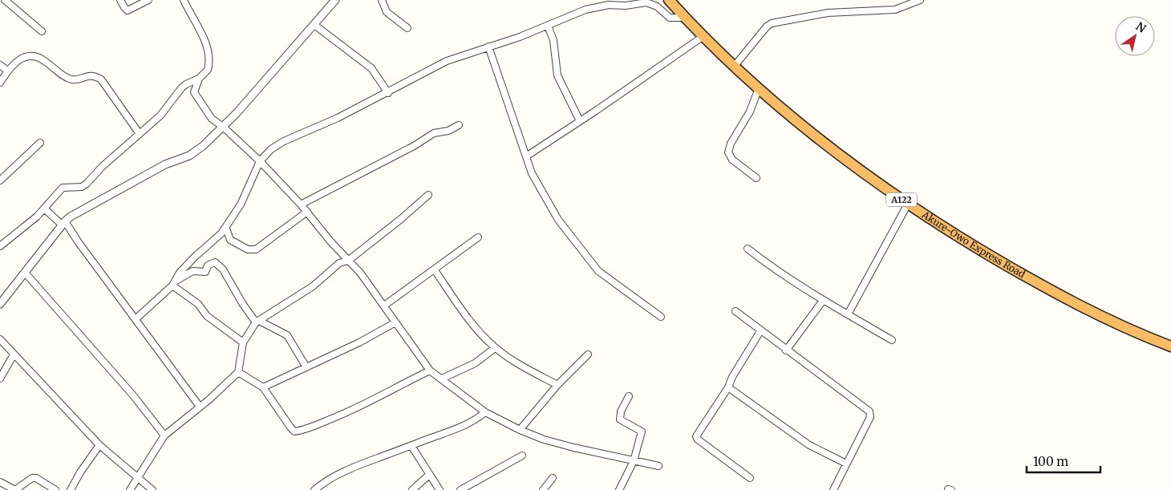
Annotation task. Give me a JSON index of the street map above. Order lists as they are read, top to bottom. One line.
{"streets":{"highway":["A122","Akure-Owo Express Road"]},"scale_bar":"100 m","north":"top right"}
